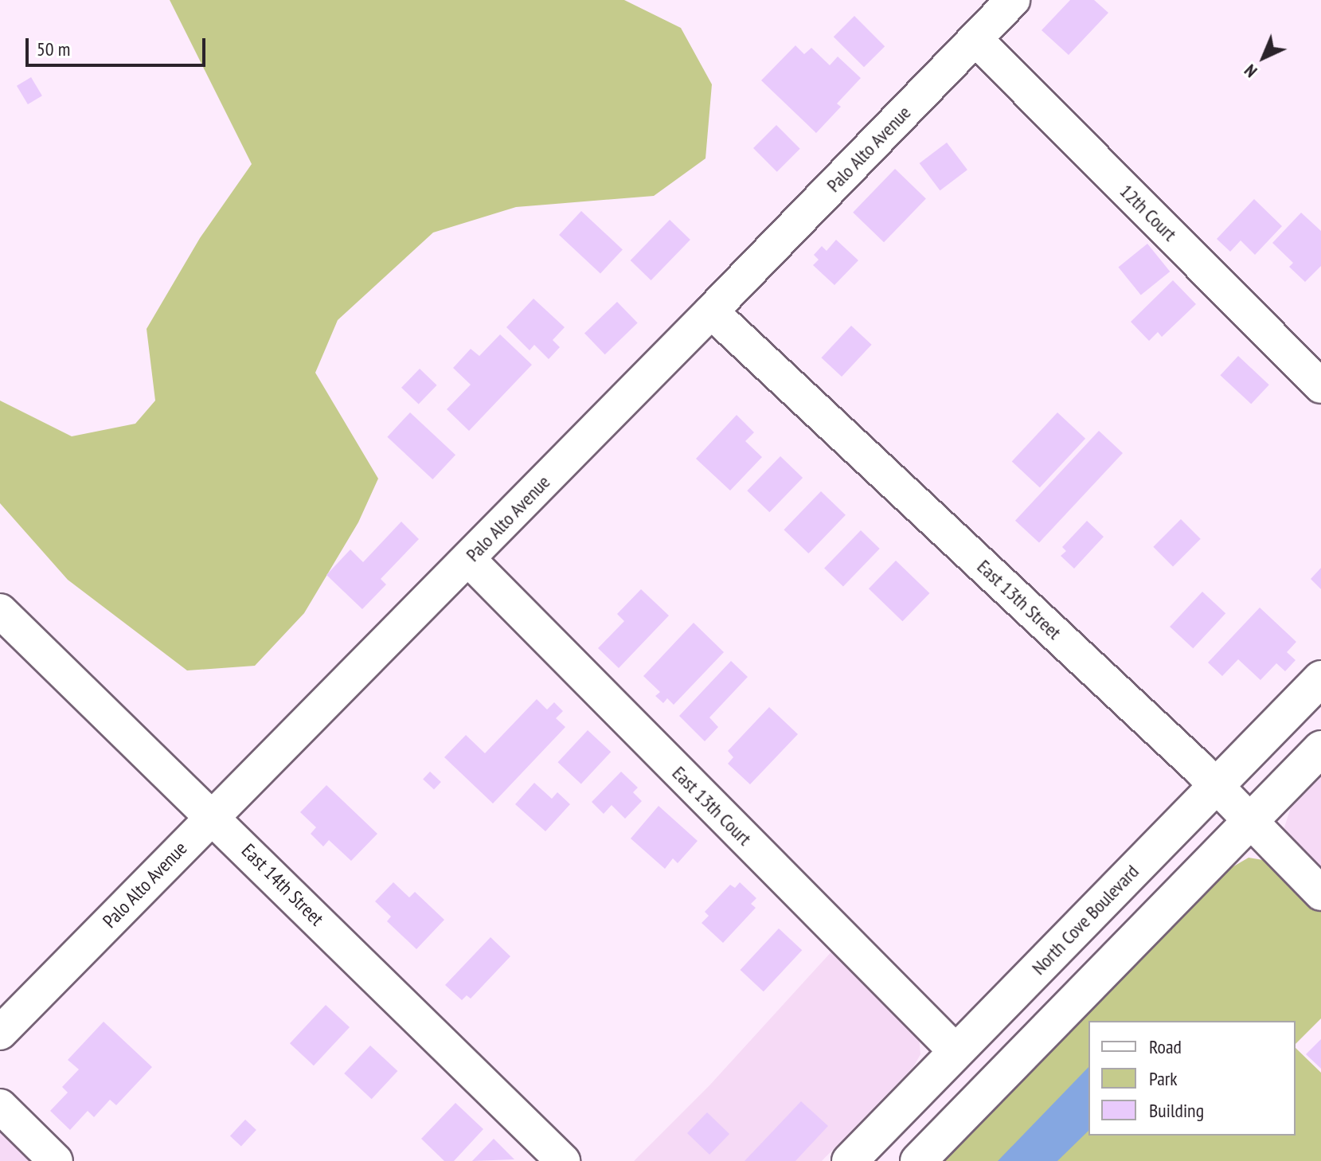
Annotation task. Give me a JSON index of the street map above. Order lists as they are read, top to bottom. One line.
{"streets":{"main road":["North Cove Boulevard"],"street":["Palo Alto Avenue","12th Court","East 13th Street","East 13th Court","East 14th Street"]},"crossings":[["Palo Alto Avenue","12th Court"],["Palo Alto Avenue","East 13th Street"],["Palo Alto Avenue","East 13th Court"],["Palo Alto Avenue","East 14th Street"],["East 13th Street","North Cove Boulevard"],["East 13th Court","North Cove Boulevard"]],"legend":["Road","Park","Building"],"scale_bar":"50 m","north":"bottom left"}
